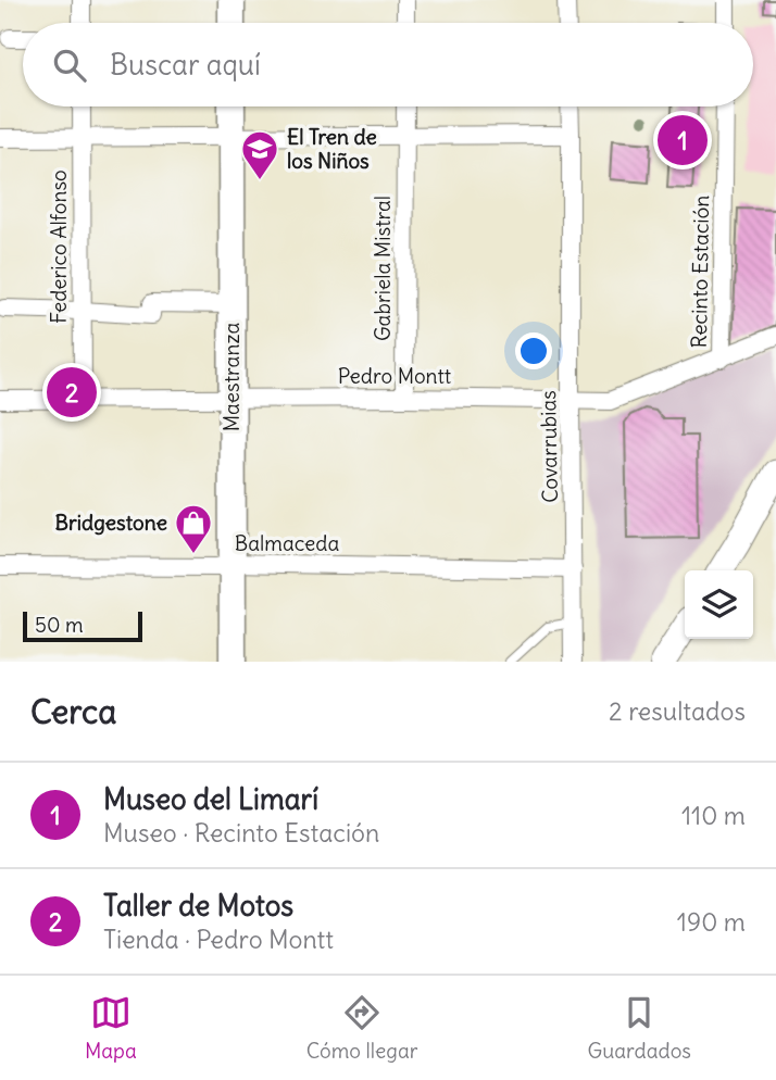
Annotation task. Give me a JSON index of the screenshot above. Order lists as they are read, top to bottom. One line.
{"streets":{"main road":["Maestranza"],"street":["Federico Alfonso","Gabriela Mistral","Recinto Estación","Pedro Montt","Covarrubias","Balmaceda"]},"crossings":[["Federico Alfonso","Pedro Montt"],["Gabriela Mistral","Pedro Montt"],["Recinto Estación","Pedro Montt"],["Pedro Montt","Maestranza"],["Pedro Montt","Covarrubias"],["Maestranza","Balmaceda"],["Covarrubias","Balmaceda"]],"places":{"school or university":["El Tren de los Niños"],"shop":["Bridgestone"]},"scale_bar":"50 m","page":{"search":"Buscar aquí","pins":["1","2"],"scale":"50 m","heading":["Cerca","2 resultados"],"list":[{"mark":"1","name":"Museo del Limarí","note":"Museo · Recinto Estación","value":"110 m"},{"mark":"2","name":"Taller de Motos","note":"Tienda · Pedro Montt","value":"190 m"}],"nav":["Mapa","Cómo llegar","Guardados"]}}
